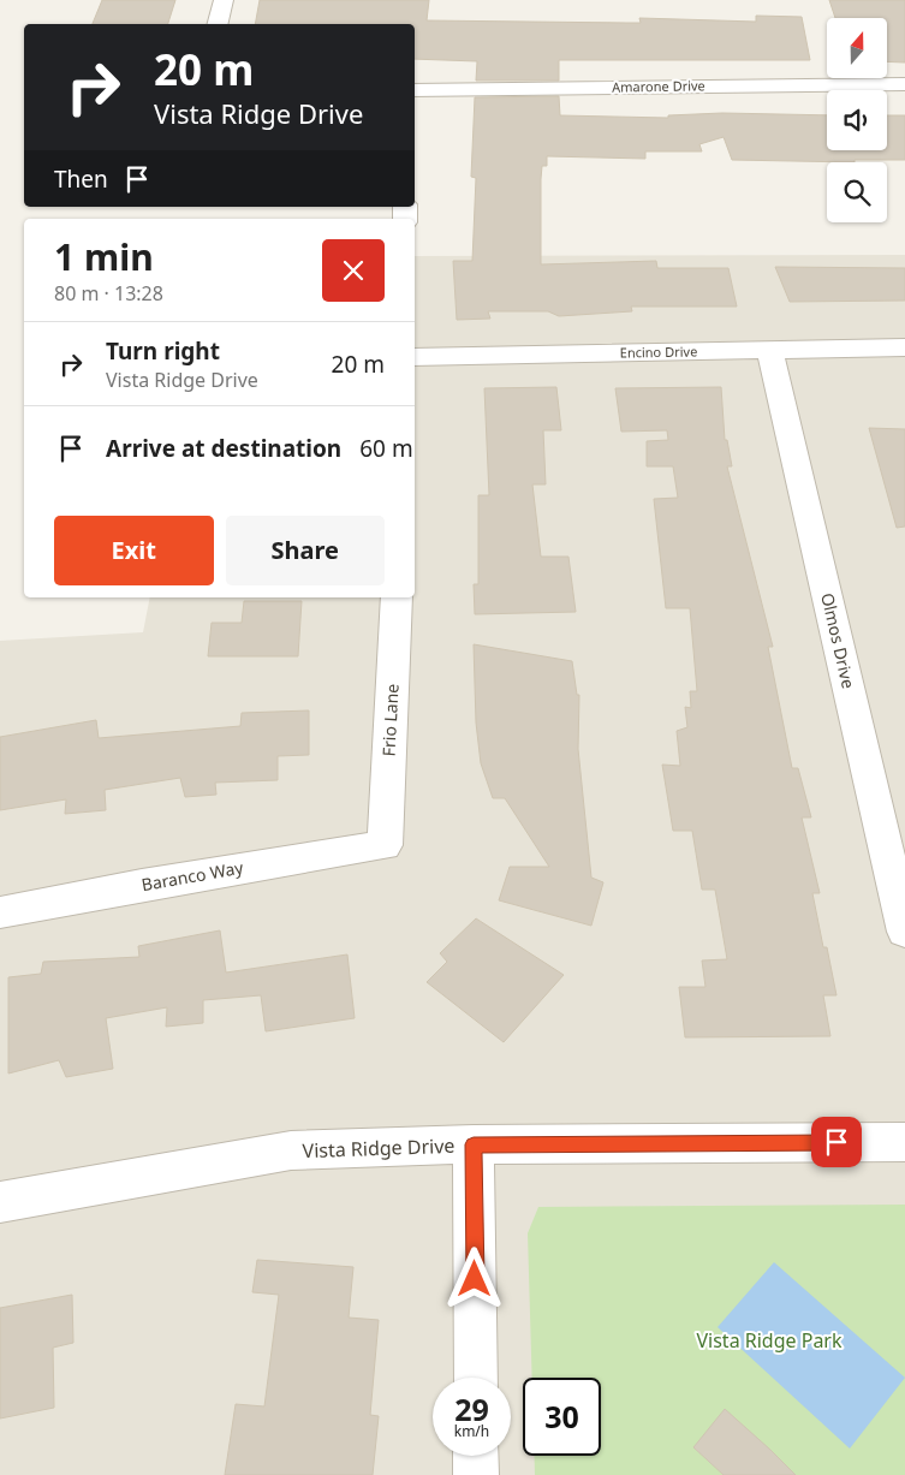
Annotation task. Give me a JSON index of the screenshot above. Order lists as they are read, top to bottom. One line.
{"streets":{"street":["Amarone Drive","Encino Drive","Olmos Drive","Frio Lane","Baranco Way","Vista Ridge Drive"]},"crossings":[["Encino Drive","Olmos Drive"],["Frio Lane","Baranco Way"]],"parks":["Vista Ridge Park"],"north":"top","page":{"turn":["20 m","Vista Ridge Drive"],"then":"Then","heading":["1 min","80 m · 13:28"],"list":[{"name":"Turn right","note":"Vista Ridge Drive","value":"20 m"},{"name":"Arrive at destination","value":"60 m"}],"buttons":["Exit","Share"],"speed":"29 km/h","limit":"30"}}
